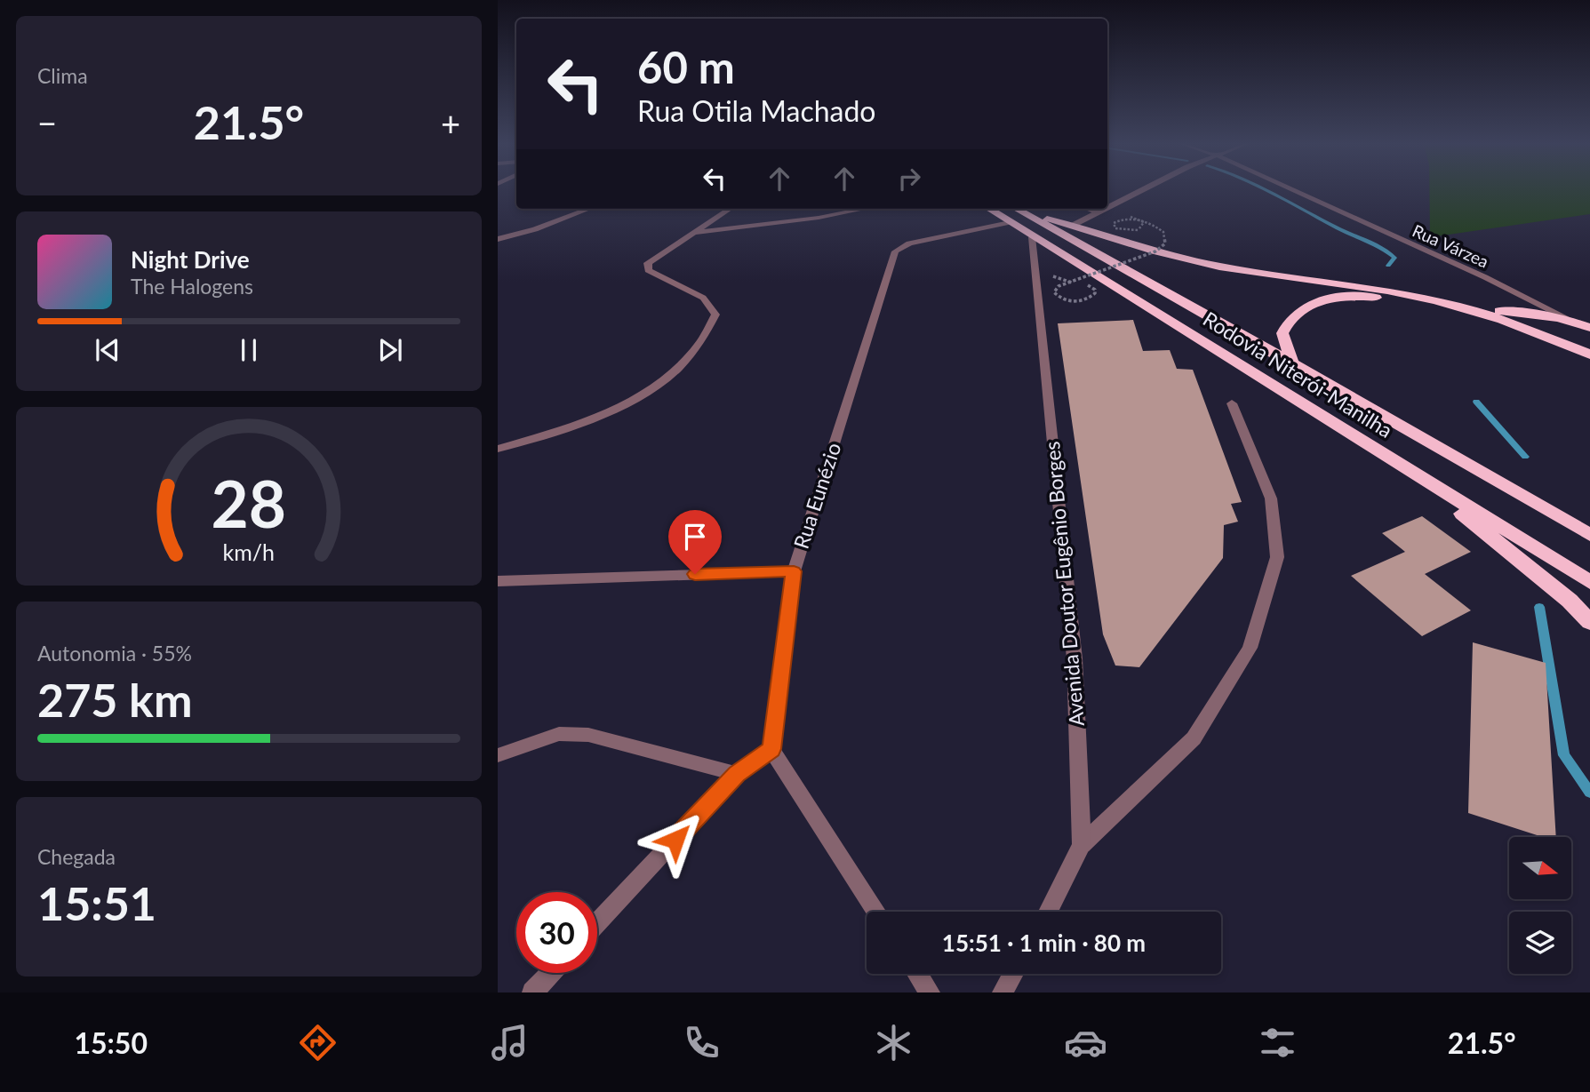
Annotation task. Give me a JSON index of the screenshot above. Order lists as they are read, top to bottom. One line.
{"streets":{"highway":["Rodovia Niterói-Manilha"],"street":["Rua Várzea","Rua Eunézio","Avenida Doutor Eugênio Borges"]},"crossings":[["Rodovia Niterói-Manilha","Rua Eunézio"],["Rodovia Niterói-Manilha","Avenida Doutor Eugênio Borges"]],"north":"right","page":{"tile":["Clima",["Autonomia · 55%","275 km"],["Chegada","15:51"]],"turn":["60 m","Rua Otila Machado"],"heat":["−","21.5°","+"],"song":["Night Drive","The Halogens"],"limit":"30","trip":"15:51 · 1 min · 80 m","tabs":["15:50","21.5°"],"gauge":["28","km/h"]}}
